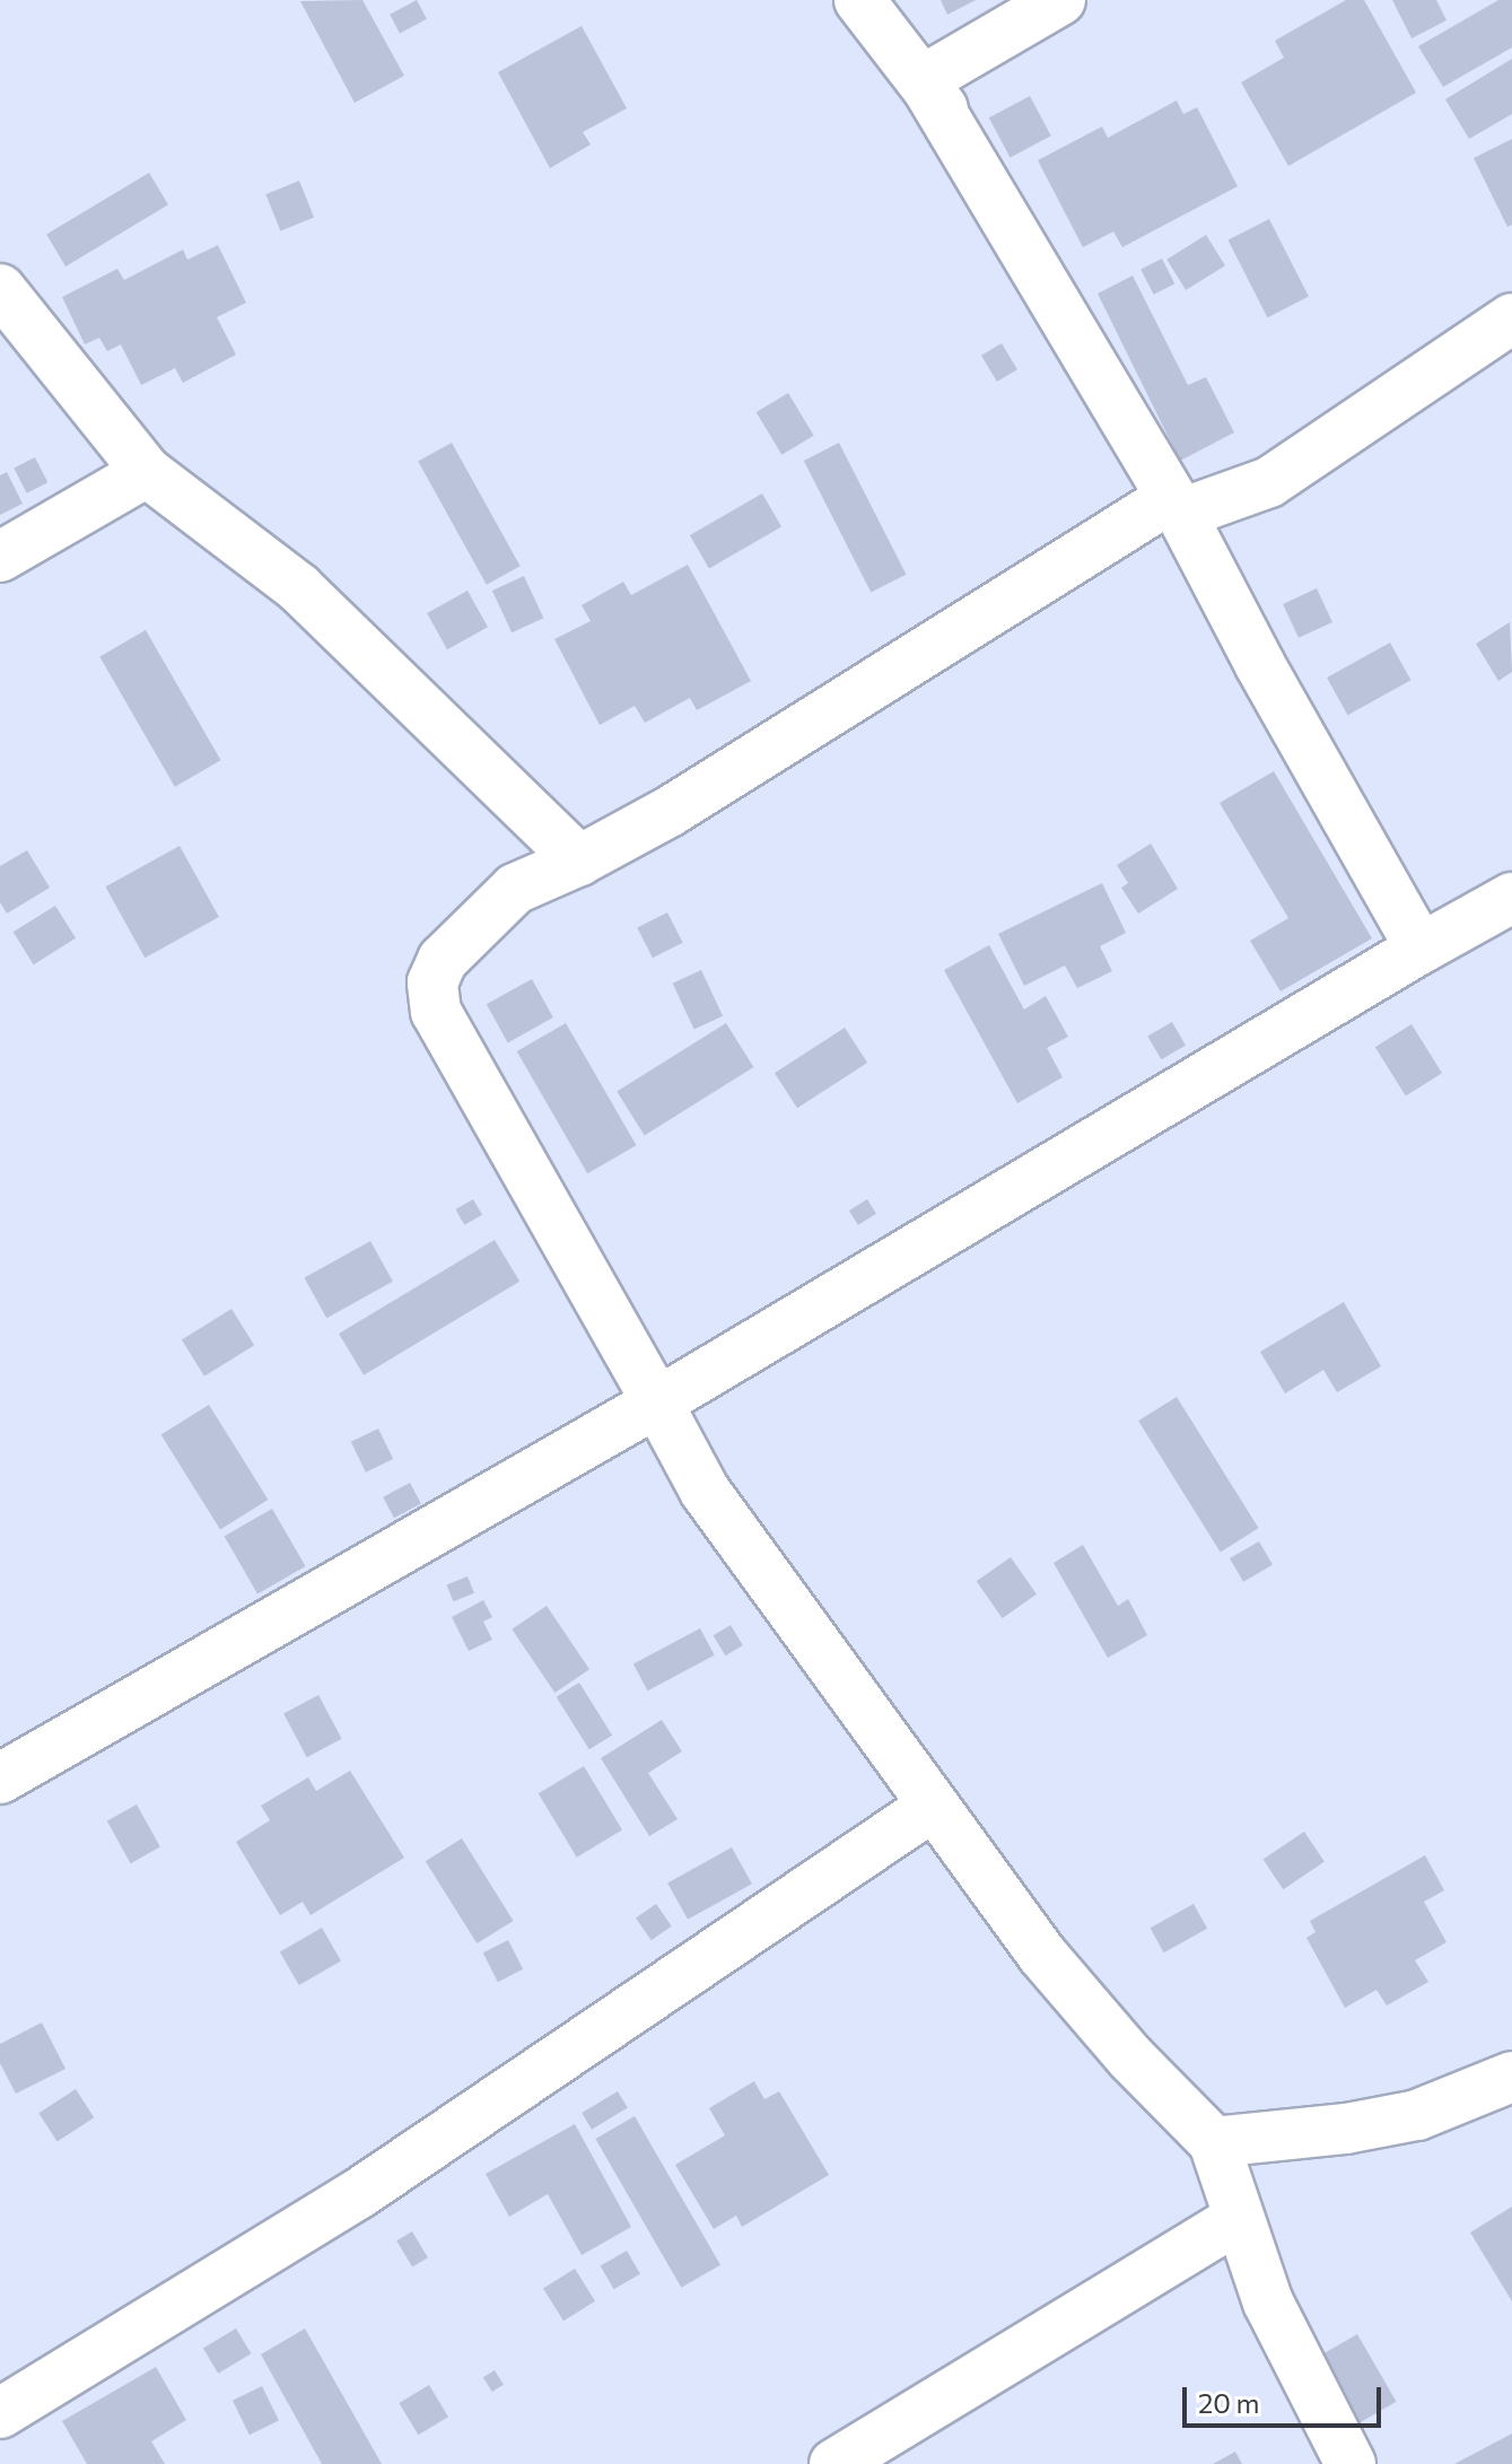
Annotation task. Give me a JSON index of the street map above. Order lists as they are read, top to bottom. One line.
{"scale_bar":"20 m"}
